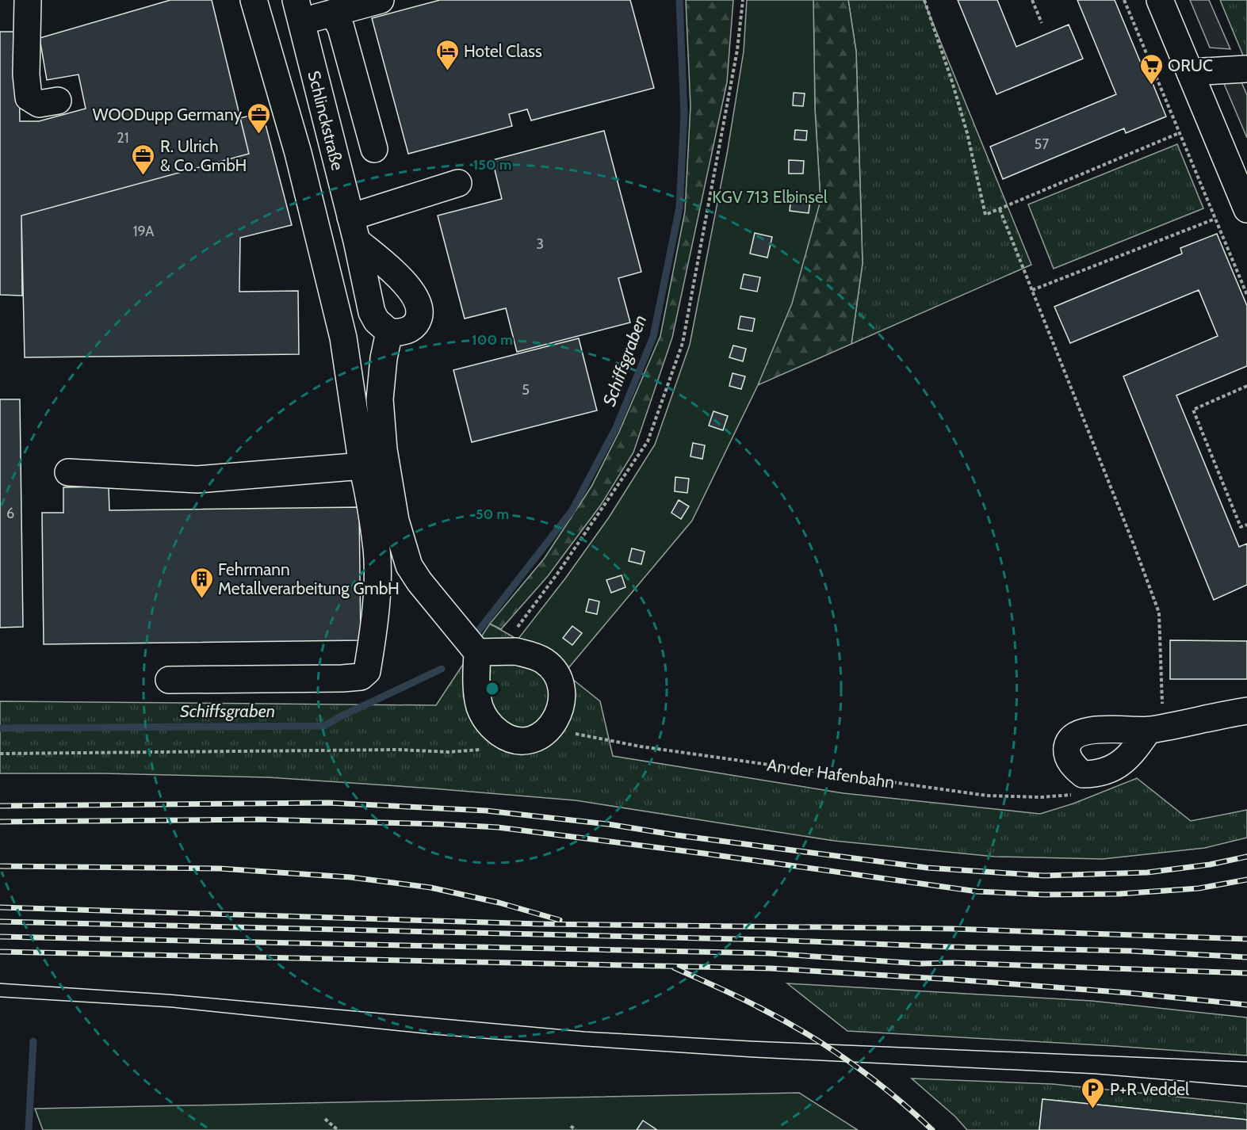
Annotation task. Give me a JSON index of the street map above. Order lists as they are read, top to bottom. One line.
{"streets":{"street":["Schlinckstraße"],"path":["An der Hafenbahn"]},"water":["Schiffsgraben"],"parks":["KGV 713 Elbinsel"],"places":{"hotel":["Hotel Class"],"supermarket":["ORUC"],"office":["WOODupp Germany","R. Ulrich & Co. GmbH"],"building":["Fehrmann Metallverarbeitung GmbH"],"parking":["P+R Veddel"]},"house_numbers":["21","57","19A","3","5","6"],"rings":["150 m","100 m","50 m"]}
